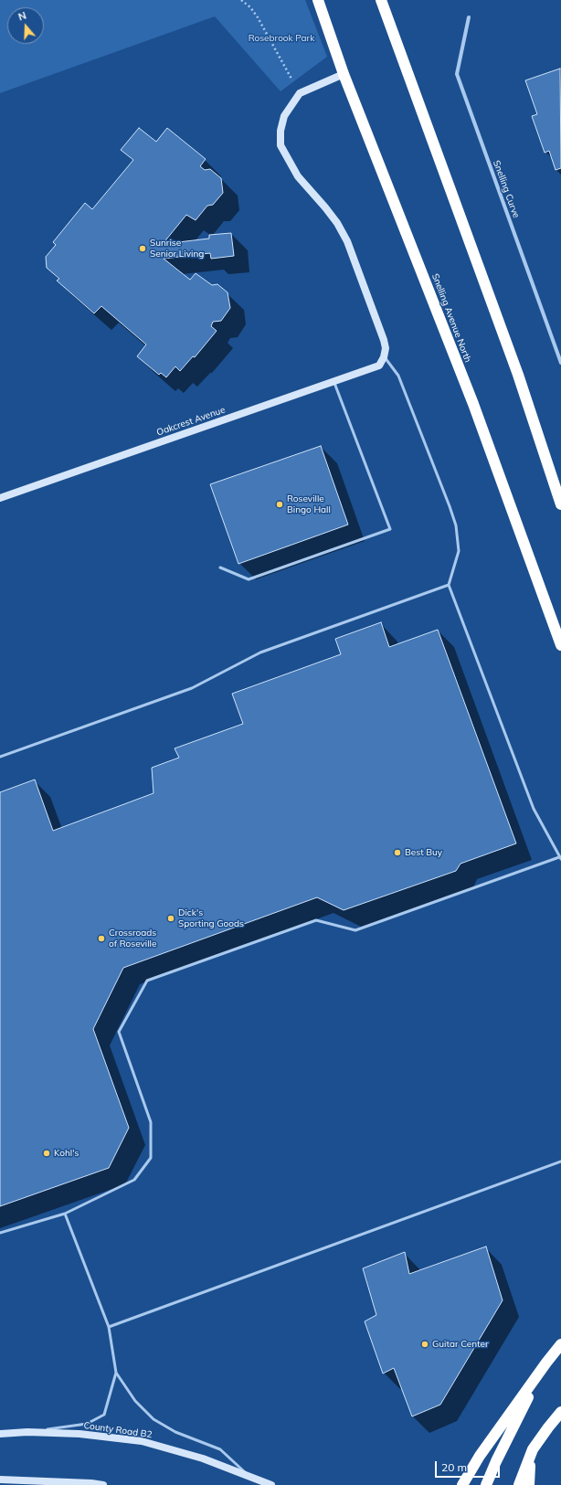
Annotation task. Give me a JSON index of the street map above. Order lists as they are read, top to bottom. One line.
{"streets":{"highway":["Snelling Avenue North"],"street":["Snelling Curve","Oakcrest Avenue","County Road B2"]},"parks":["Rosebrook Park"],"places":["Sunrise Senior Living","Roseville Bingo Hall","Best Buy","Dick's Sporting Goods","Crossroads of Roseville","Kohl's","Guitar Center"],"scale_bar":"20 m","north":"top"}
